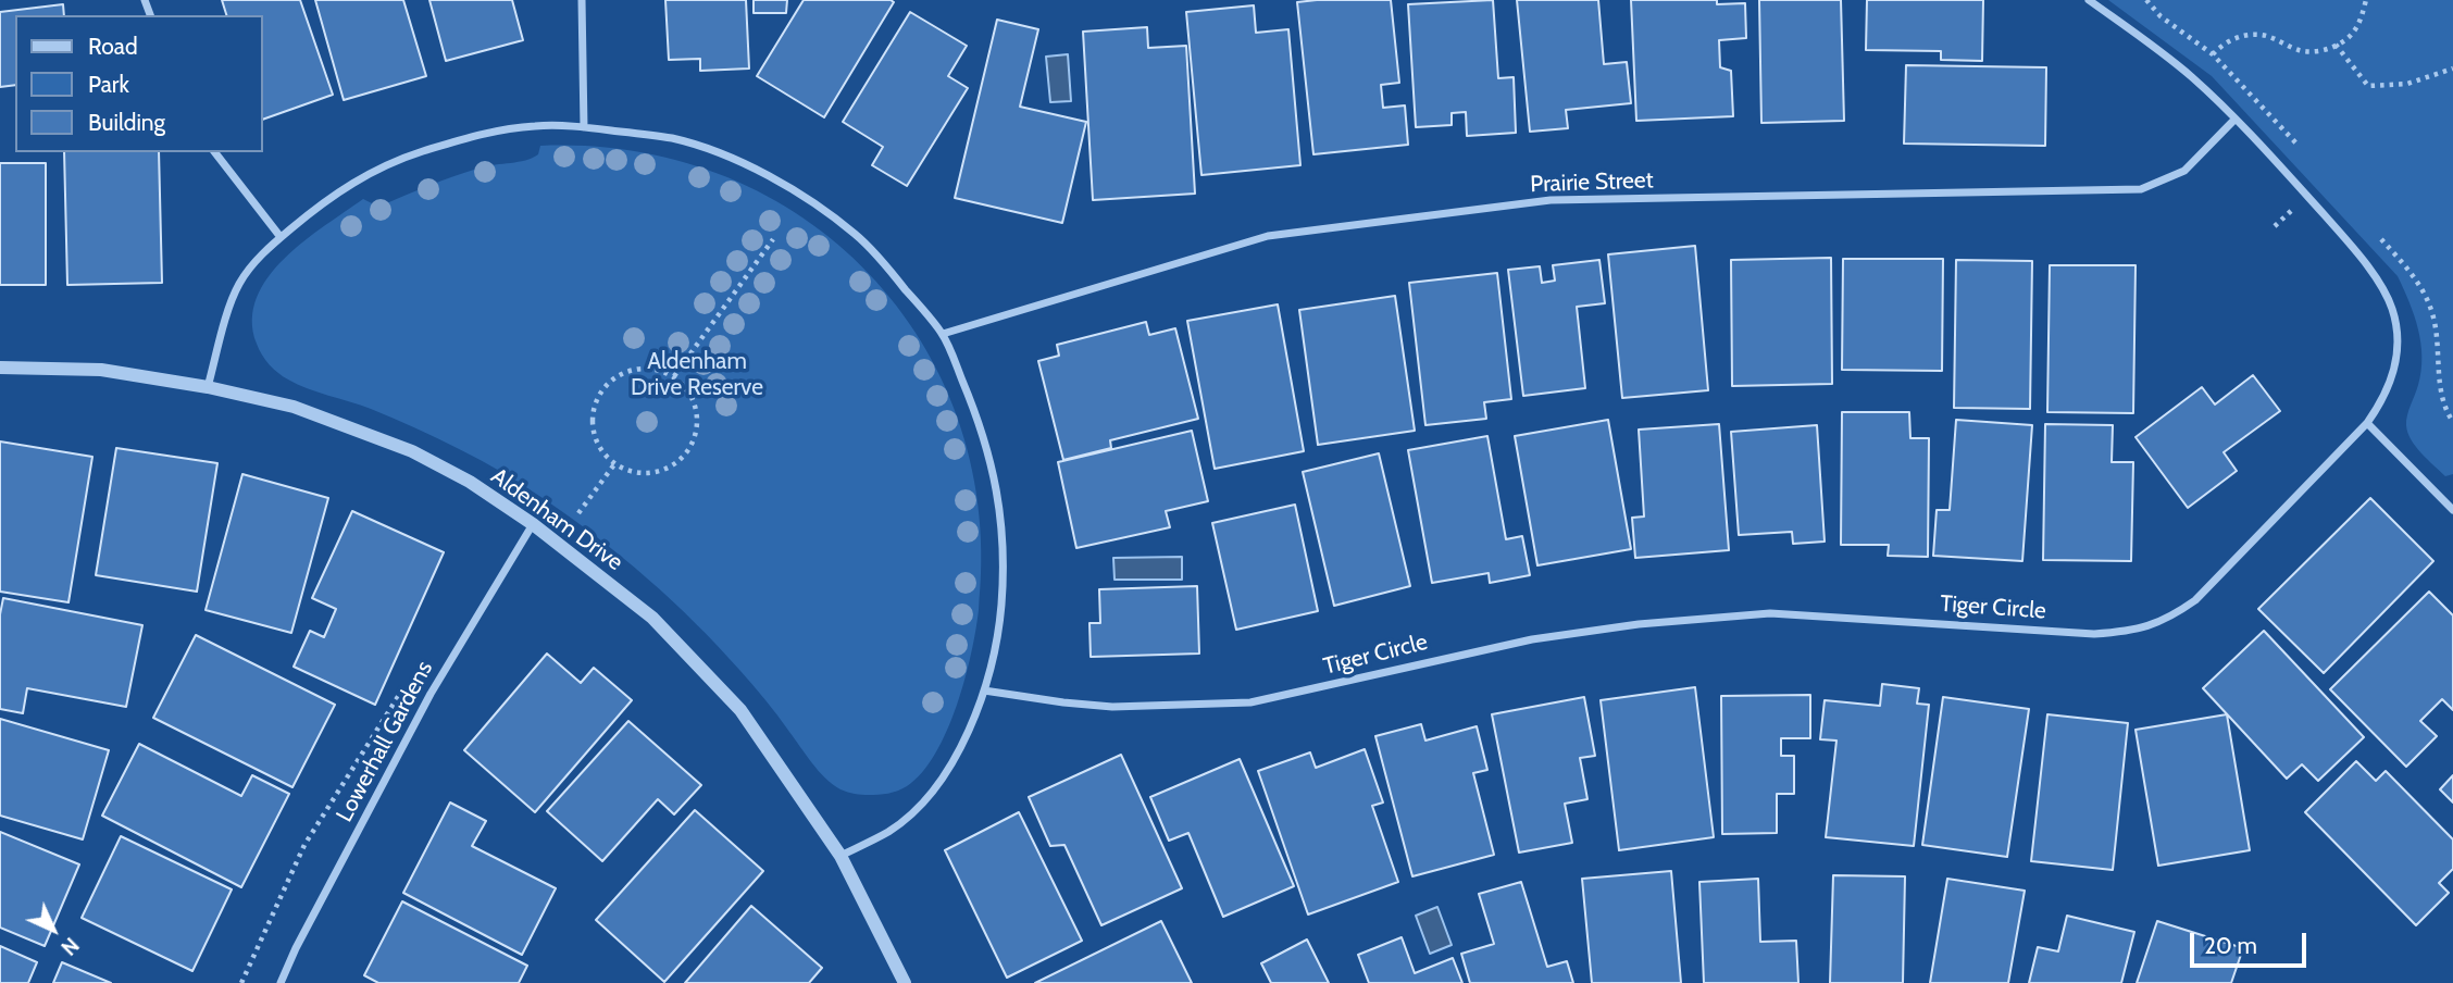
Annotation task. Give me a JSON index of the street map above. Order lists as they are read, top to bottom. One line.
{"streets":{"street":["Prairie Street","Aldenham Drive","Tiger Circle","Lowerhall Gardens"]},"crossings":[["Prairie Street","Tiger Circle"],["Aldenham Drive","Lowerhall Gardens"]],"parks":["Aldenham Drive Reserve"],"legend":["Road","Park","Building"],"scale_bar":"20 m","north":"bottom right"}
